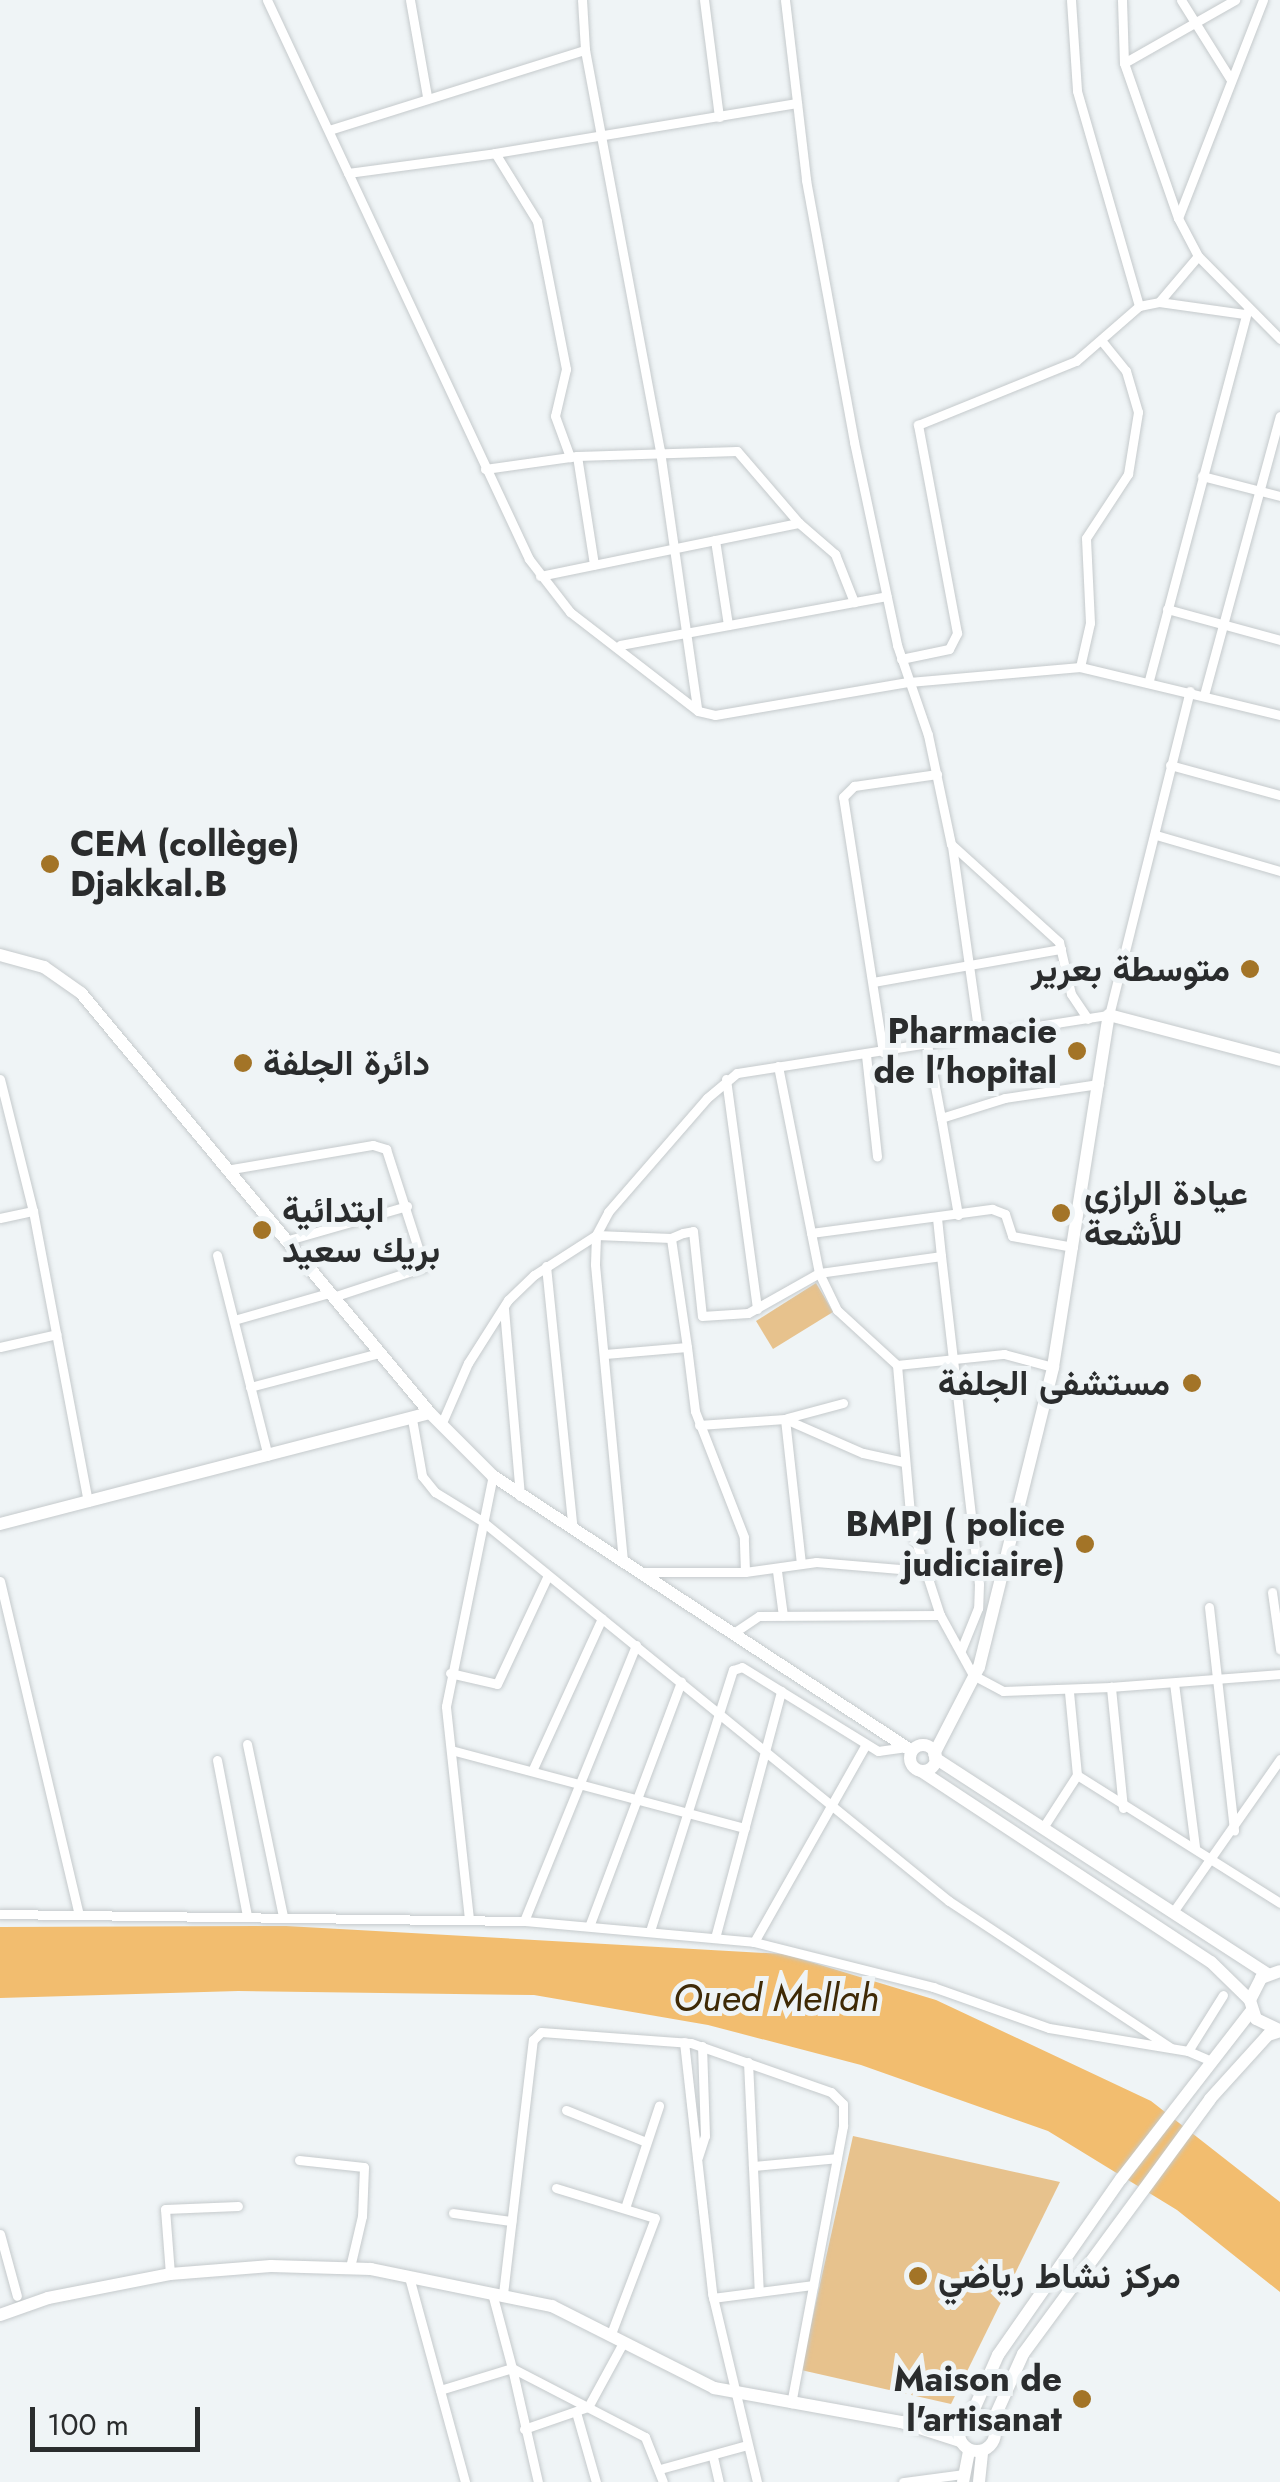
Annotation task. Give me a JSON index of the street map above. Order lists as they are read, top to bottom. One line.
{"water":["Oued Mellah"],"places":["CEM (collège) Djakkal.B","متوسطة بعرير","Pharmacie de l'hopital","دائرة الجلفة","عيادة الرازي للأشعة","ابتدائية بريك سعيد","مستشفى الجلفة","BMPJ ( police judiciaire)","مركز نشاط رياضي","Maison de l'artisanat"],"scale_bar":"100 m"}
